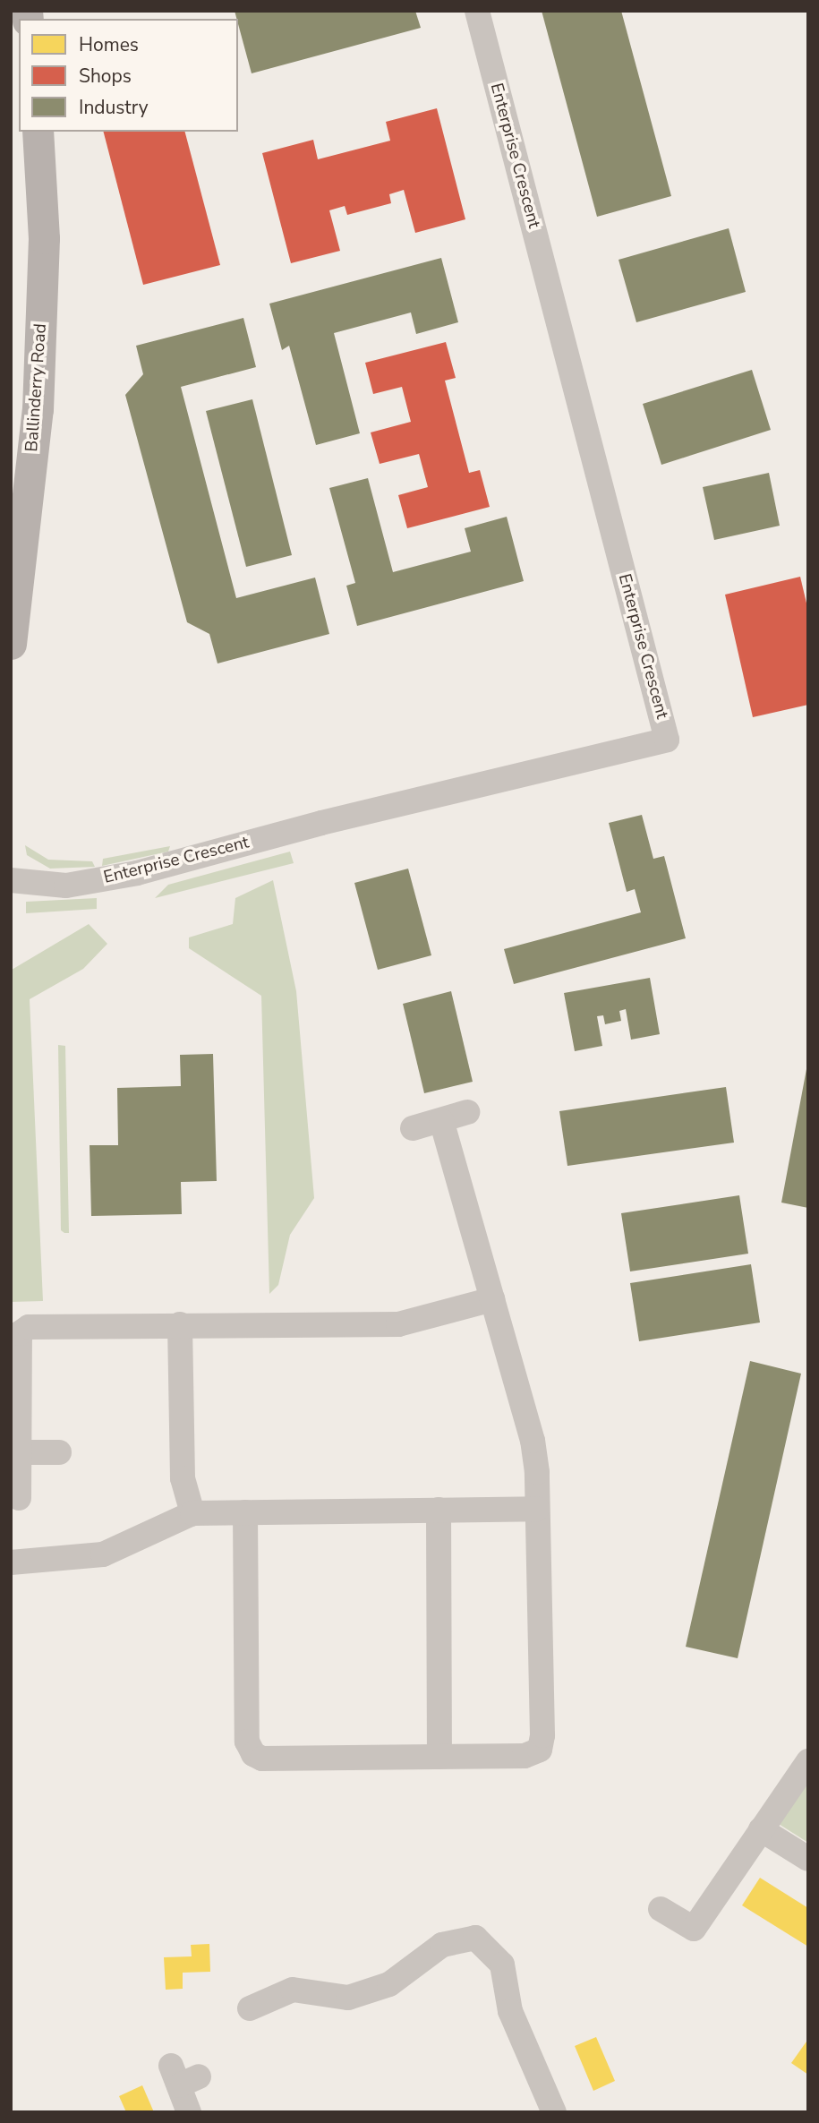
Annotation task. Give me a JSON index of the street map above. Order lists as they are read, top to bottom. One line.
{"streets":{"main road":["Ballinderry Road"],"street":["Enterprise Crescent"]},"legend":["Homes","Shops","Industry"]}
